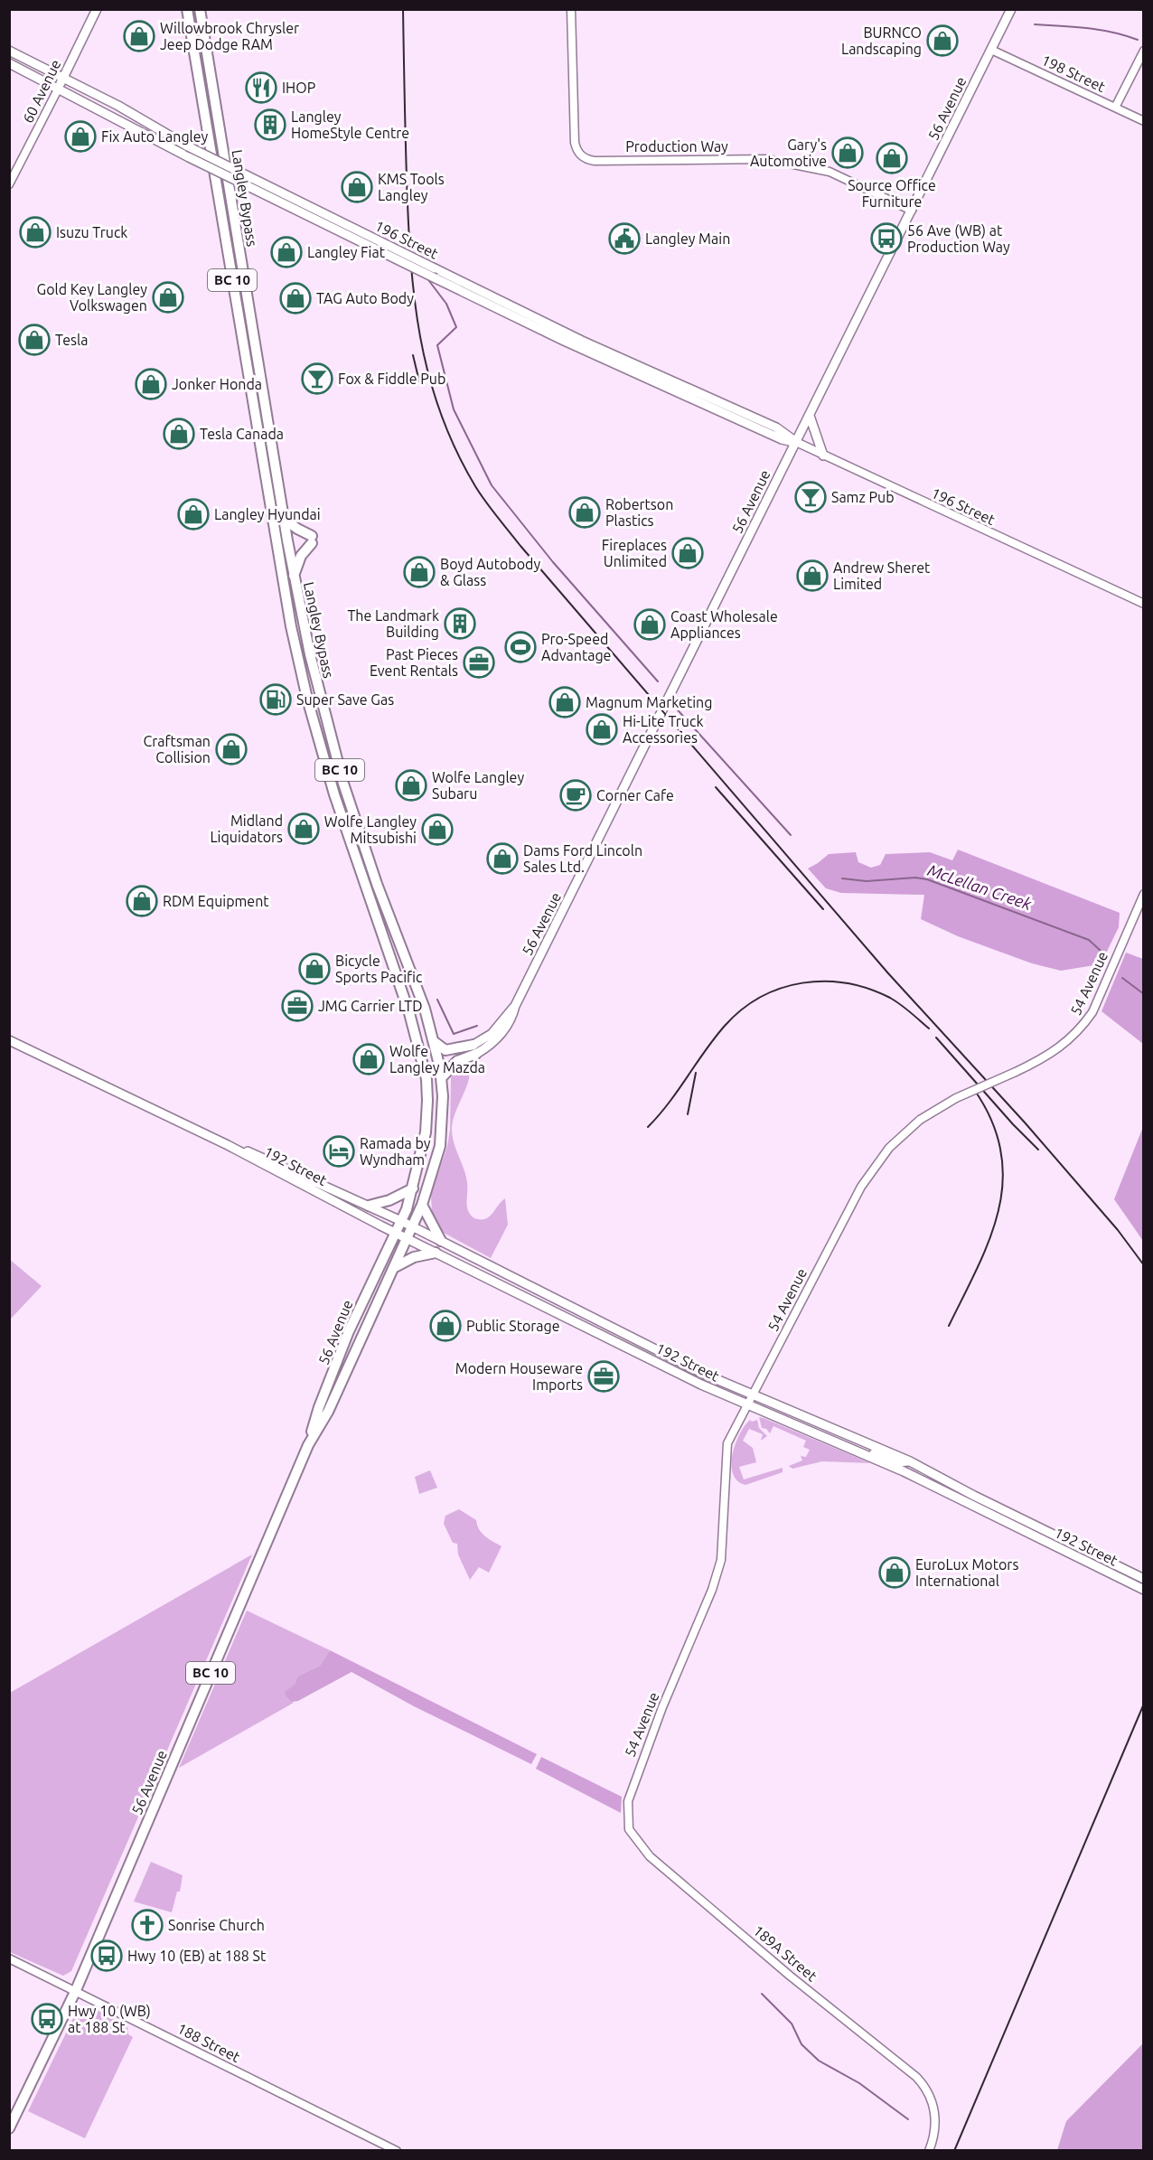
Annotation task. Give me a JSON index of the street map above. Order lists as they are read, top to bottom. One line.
{"streets":{"highway":["56 Avenue","Langley Bypass","BC 10"],"main road":["60 Avenue","196 Street","192 Street"],"street":["198 Street","Production Way","54 Avenue","189A Street","188 Street"]},"crossings":[["198 Street","56 Avenue"],["60 Avenue","196 Street"],["56 Avenue","Production Way"],["56 Avenue","Langley Bypass"],["56 Avenue","196 Street"],["56 Avenue","192 Street"],["56 Avenue","188 Street"],["Langley Bypass","192 Street"],["54 Avenue","192 Street"],["54 Avenue","189A Street"]],"water":["McLellan Creek"],"places":{"shop":["Willowbrook Chrysler Jeep Dodge RAM","BURNCO Landscaping","Fix Auto Langley","Gary's Automotive","Source Office Furniture","KMS Tools Langley","Isuzu Truck","Langley Fiat","Gold Key Langley Volkswagen","TAG Auto Body","Tesla","Jonker Honda","Tesla Canada","Robertson Plastics","Langley Hyundai","Fireplaces Unlimited","Boyd Autobody & Glass","Andrew Sheret Limited","Coast Wholesale Appliances","Magnum Marketing","Hi-Lite Truck Accessories","Craftsman Collision","Wolfe Langley Subaru","Midland Liquidators","Wolfe Langley Mitsubishi","Dams Ford Lincoln Sales Ltd.","RDM Equipment","Bicycle Sports Pacific","Wolfe Langley Mazda","Public Storage","EuroLux Motors International"],"restaurant":["IHOP"],"building":["Langley HomeStyle Centre","The Landmark Building"],"public building":["Langley Main"],"bus stop":["56 Ave (WB) at Production Way","Hwy 10 (EB) at 188 St","Hwy 10 (WB) at 188 St"],"bar":["Fox & Fiddle Pub","Samz Pub"],"sports":["Pro-Speed Advantage"],"office":["Past Pieces Event Rentals","JMG Carrier LTD","Modern Houseware Imports"],"fuel station":["Super Save Gas"],"cafe":["Corner Cafe"],"hotel":["Ramada by Wyndham"],"church":["Sonrise Church"]}}
